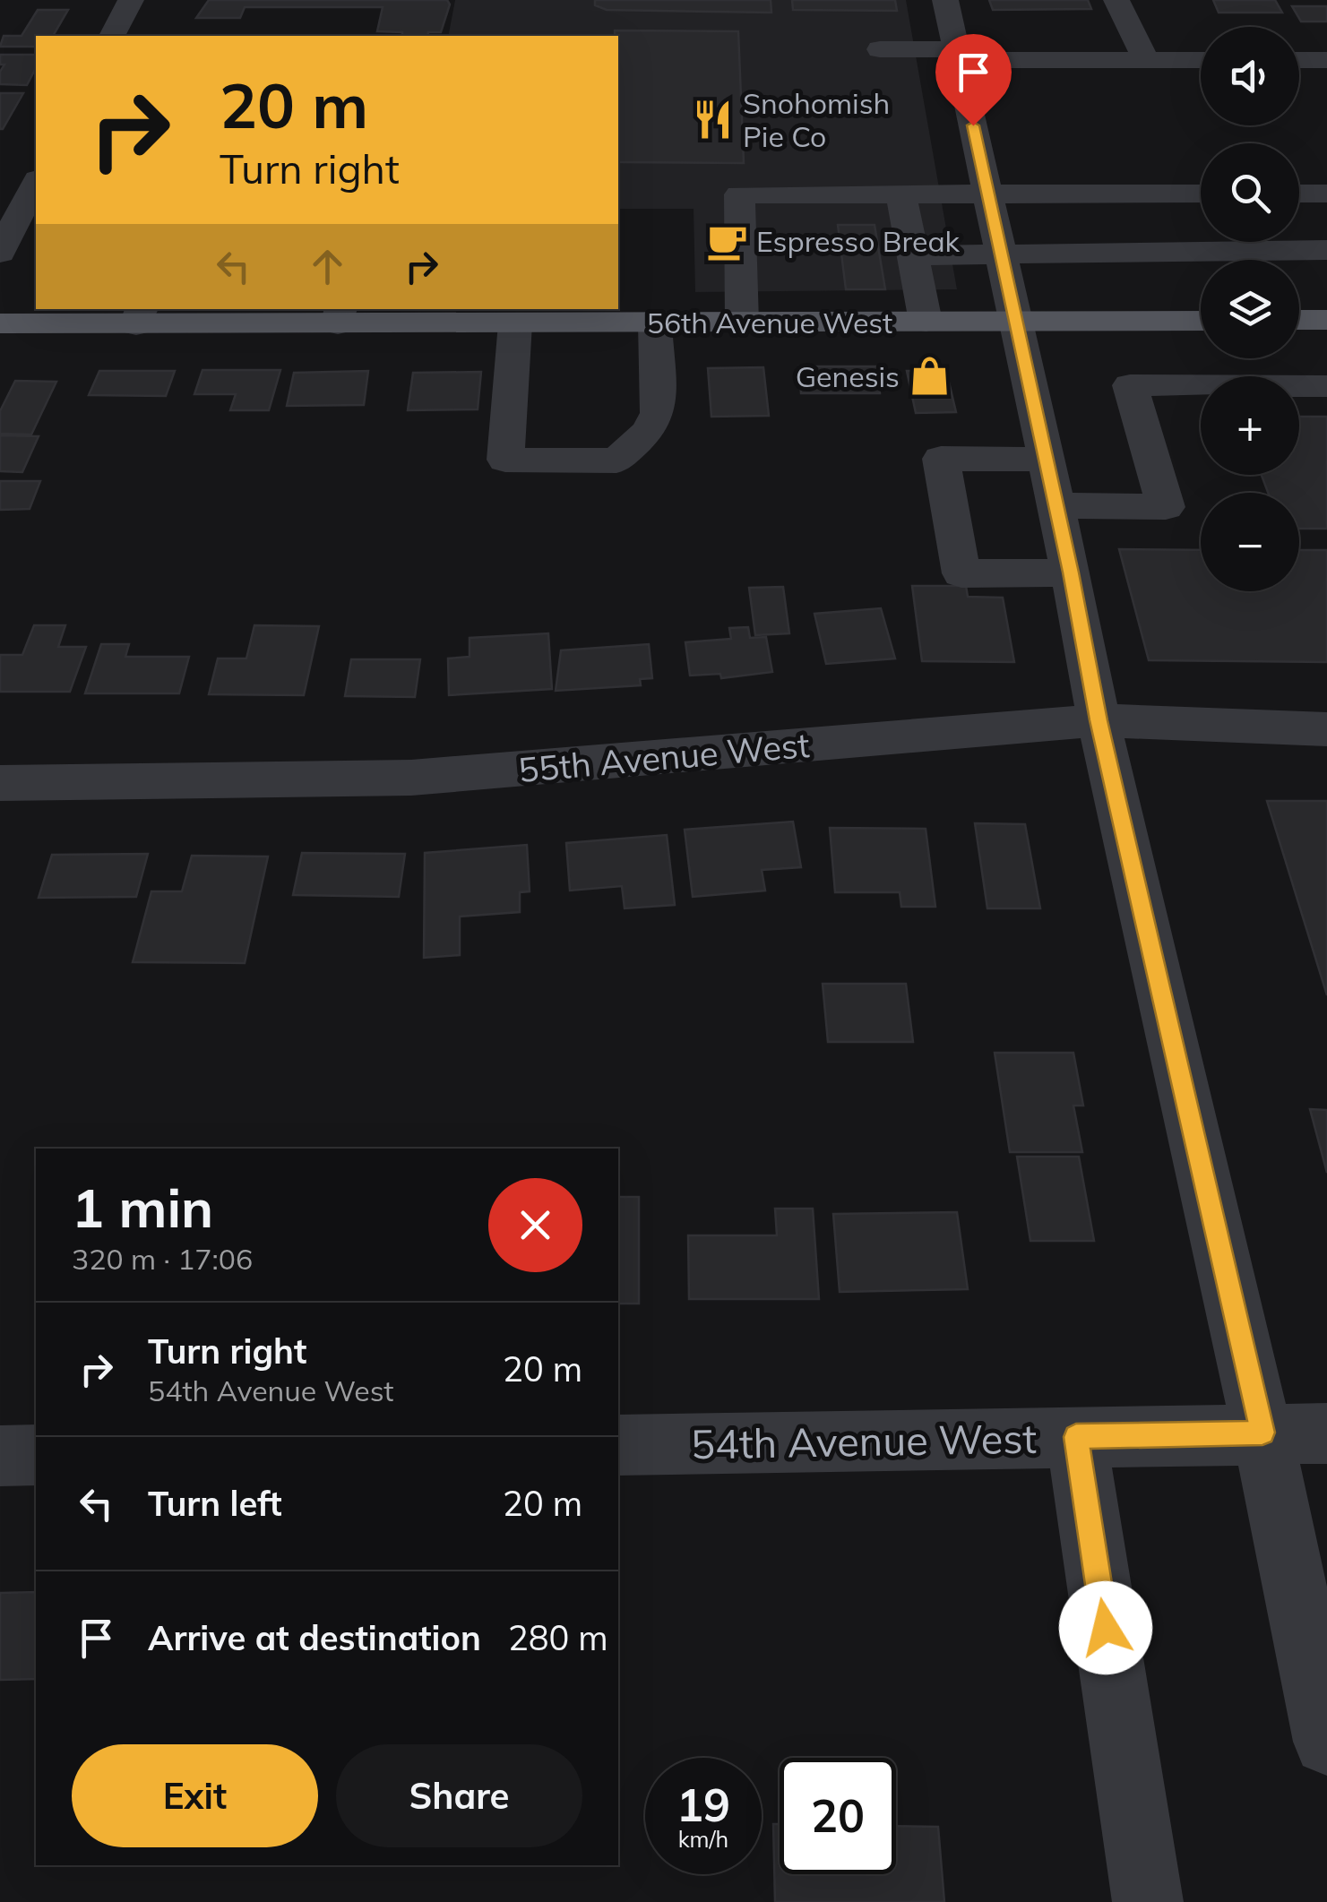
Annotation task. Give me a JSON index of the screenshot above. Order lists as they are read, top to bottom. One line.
{"streets":{"main road":["56th Avenue West"],"street":["55th Avenue West","54th Avenue West"]},"places":{"restaurant":["Snohomish Pie Co"],"cafe":["Espresso Break"],"shop":["Genesis"]},"page":{"map_buttons":["+","−"],"turn":["20 m","Turn right"],"heading":["1 min","320 m · 17:06"],"list":[{"name":"Turn right","note":"54th Avenue West","value":"20 m"},{"name":"Turn left","value":"20 m"},{"name":"Arrive at destination","value":"280 m"}],"buttons":["Exit","Share"],"speed":"19 km/h","limit":"20"}}
